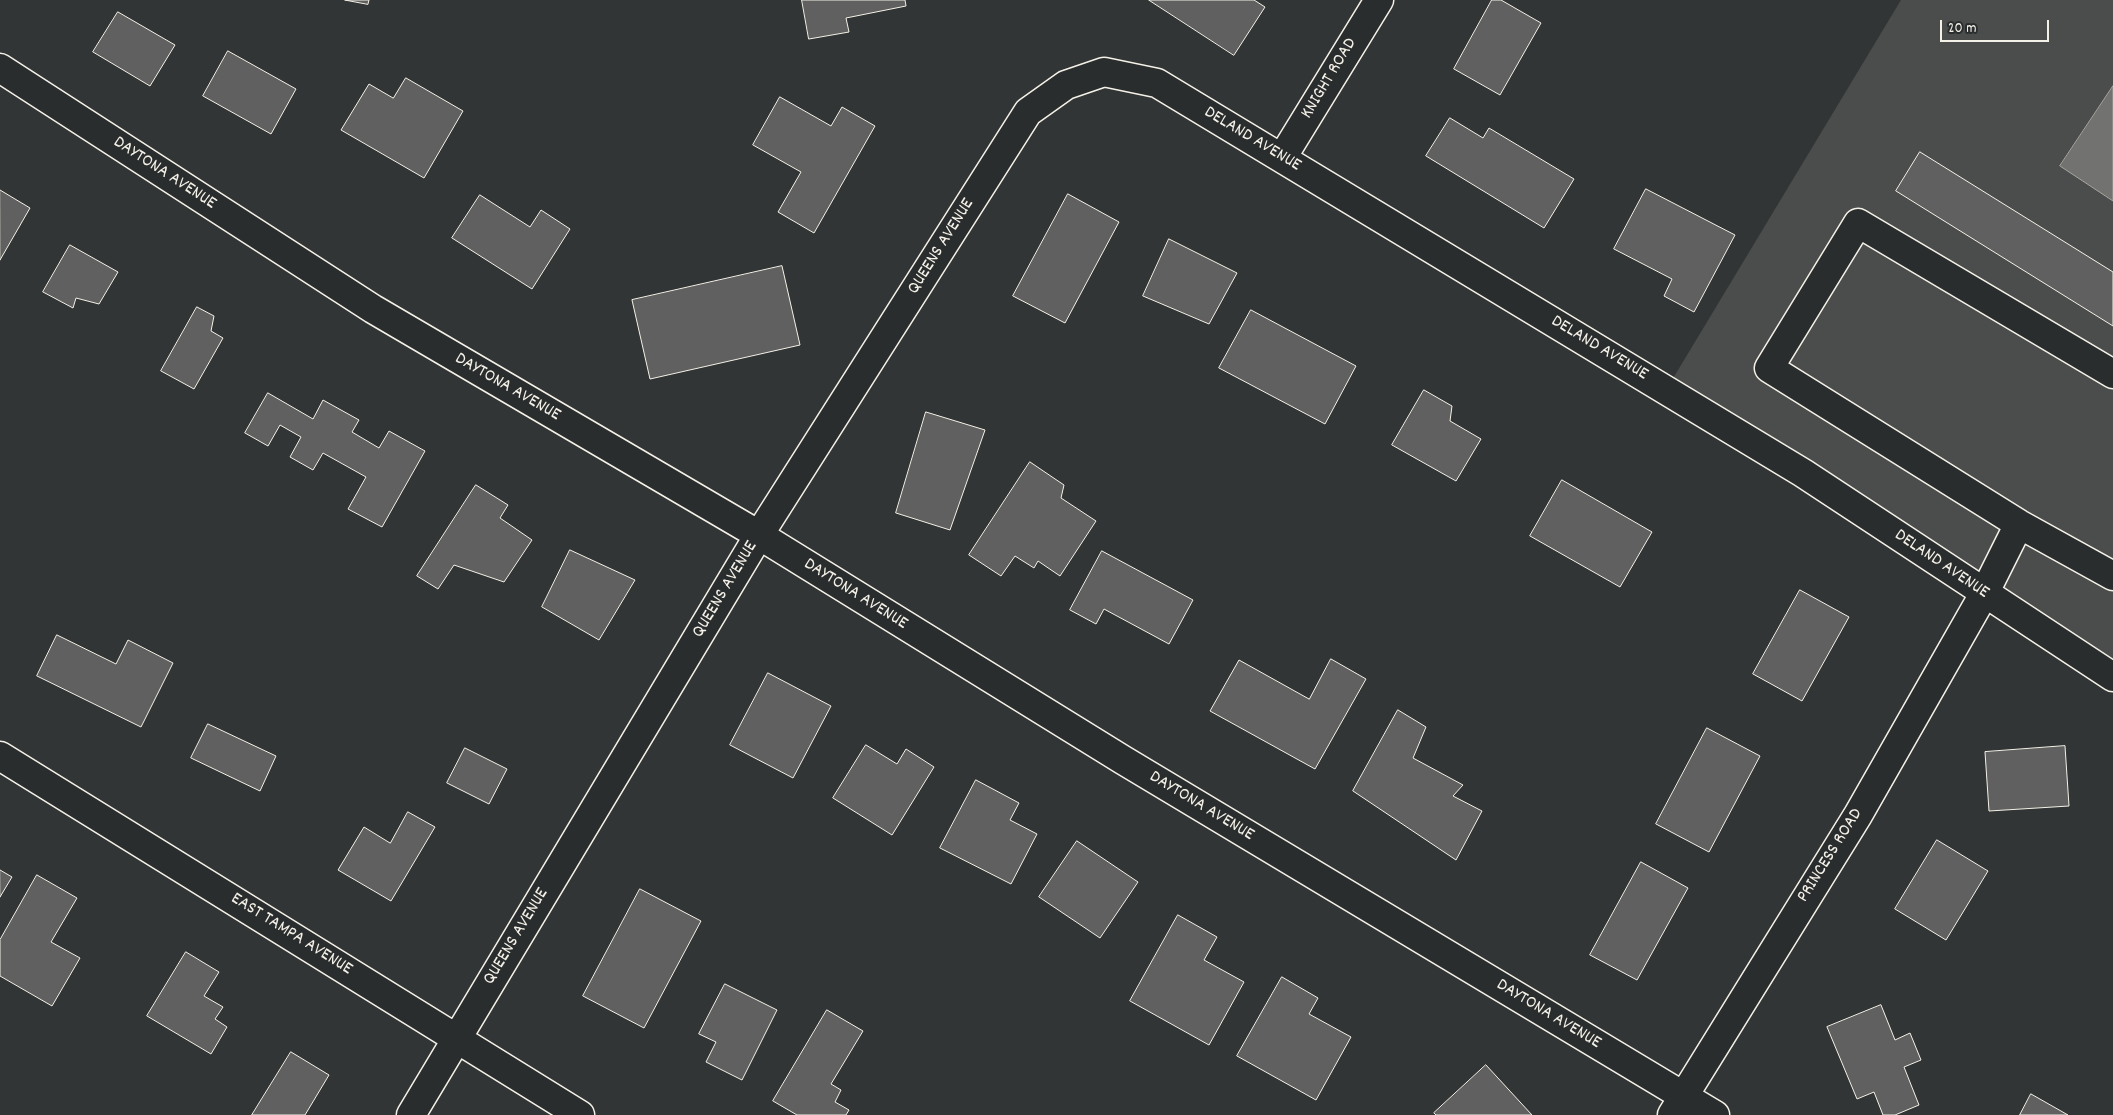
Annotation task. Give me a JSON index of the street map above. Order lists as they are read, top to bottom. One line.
{"streets":{"street":["KNIGHT ROAD","DELAND AVENUE","DAYTONA AVENUE","QUEENS AVENUE","PRINCESS ROAD","EAST TAMPA AVENUE"]},"crossings":[["KNIGHT ROAD","DELAND AVENUE"],["DELAND AVENUE","QUEENS AVENUE"],["DELAND AVENUE","PRINCESS ROAD"],["DAYTONA AVENUE","QUEENS AVENUE"],["DAYTONA AVENUE","PRINCESS ROAD"],["QUEENS AVENUE","EAST TAMPA AVENUE"]],"scale_bar":"20 m"}
